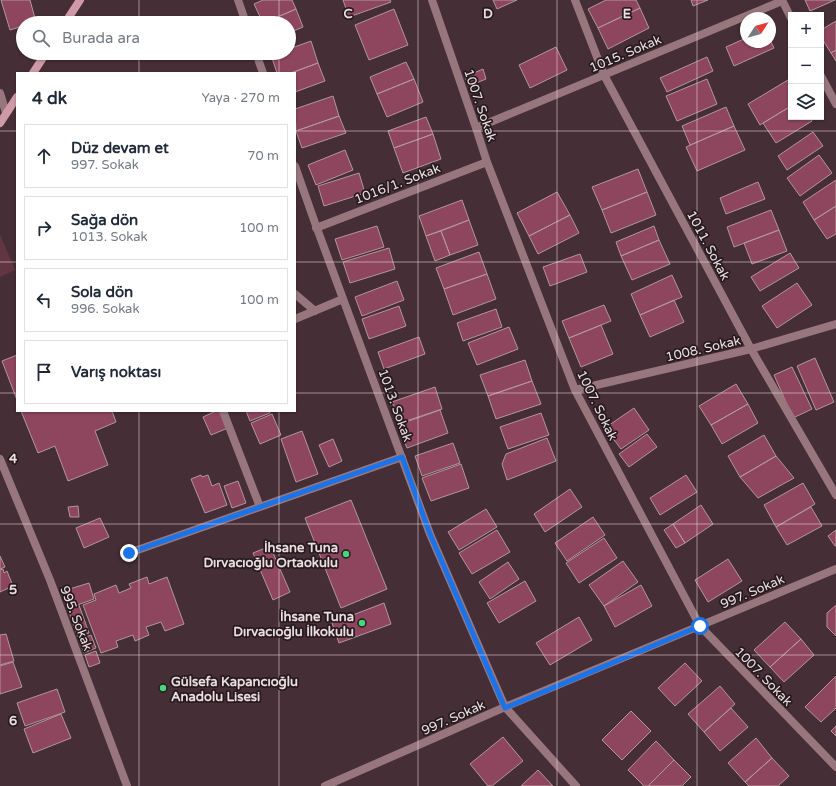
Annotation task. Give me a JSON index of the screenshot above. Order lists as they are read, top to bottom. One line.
{"streets":{"street":["1015. Sokak","1007. Sokak","1016/1. Sokak","1011. Sokak","1008. Sokak","1013. Sokak","997. Sokak","995. Sokak"]},"crossings":[["1015. Sokak","1007. Sokak"],["1015. Sokak","1011. Sokak"],["1007. Sokak","1016/1. Sokak"],["1007. Sokak","1008. Sokak"],["1007. Sokak","997. Sokak"],["1016/1. Sokak","1013. Sokak"],["1011. Sokak","1008. Sokak"],["1013. Sokak","997. Sokak"]],"places":["İhsane Tuna Dırvacıoğlu Ortaokulu","İhsane Tuna Dırvacıoğlu İlkokulu","Gülsefa Kapancıoğlu Anadolu Lisesi"],"north":"top right","page":{"map_buttons":["+","−"],"search":"Burada ara","heading":["4 dk","Yaya · 270 m"],"list":[["Düz devam et","997. Sokak","70 m"],["Sağa dön","1013. Sokak","100 m"],["Sola dön","996. Sokak","100 m"],"Varış noktası"]},"grid":{"columns":["C","D","E"],"rows":["4","5","6"]}}
